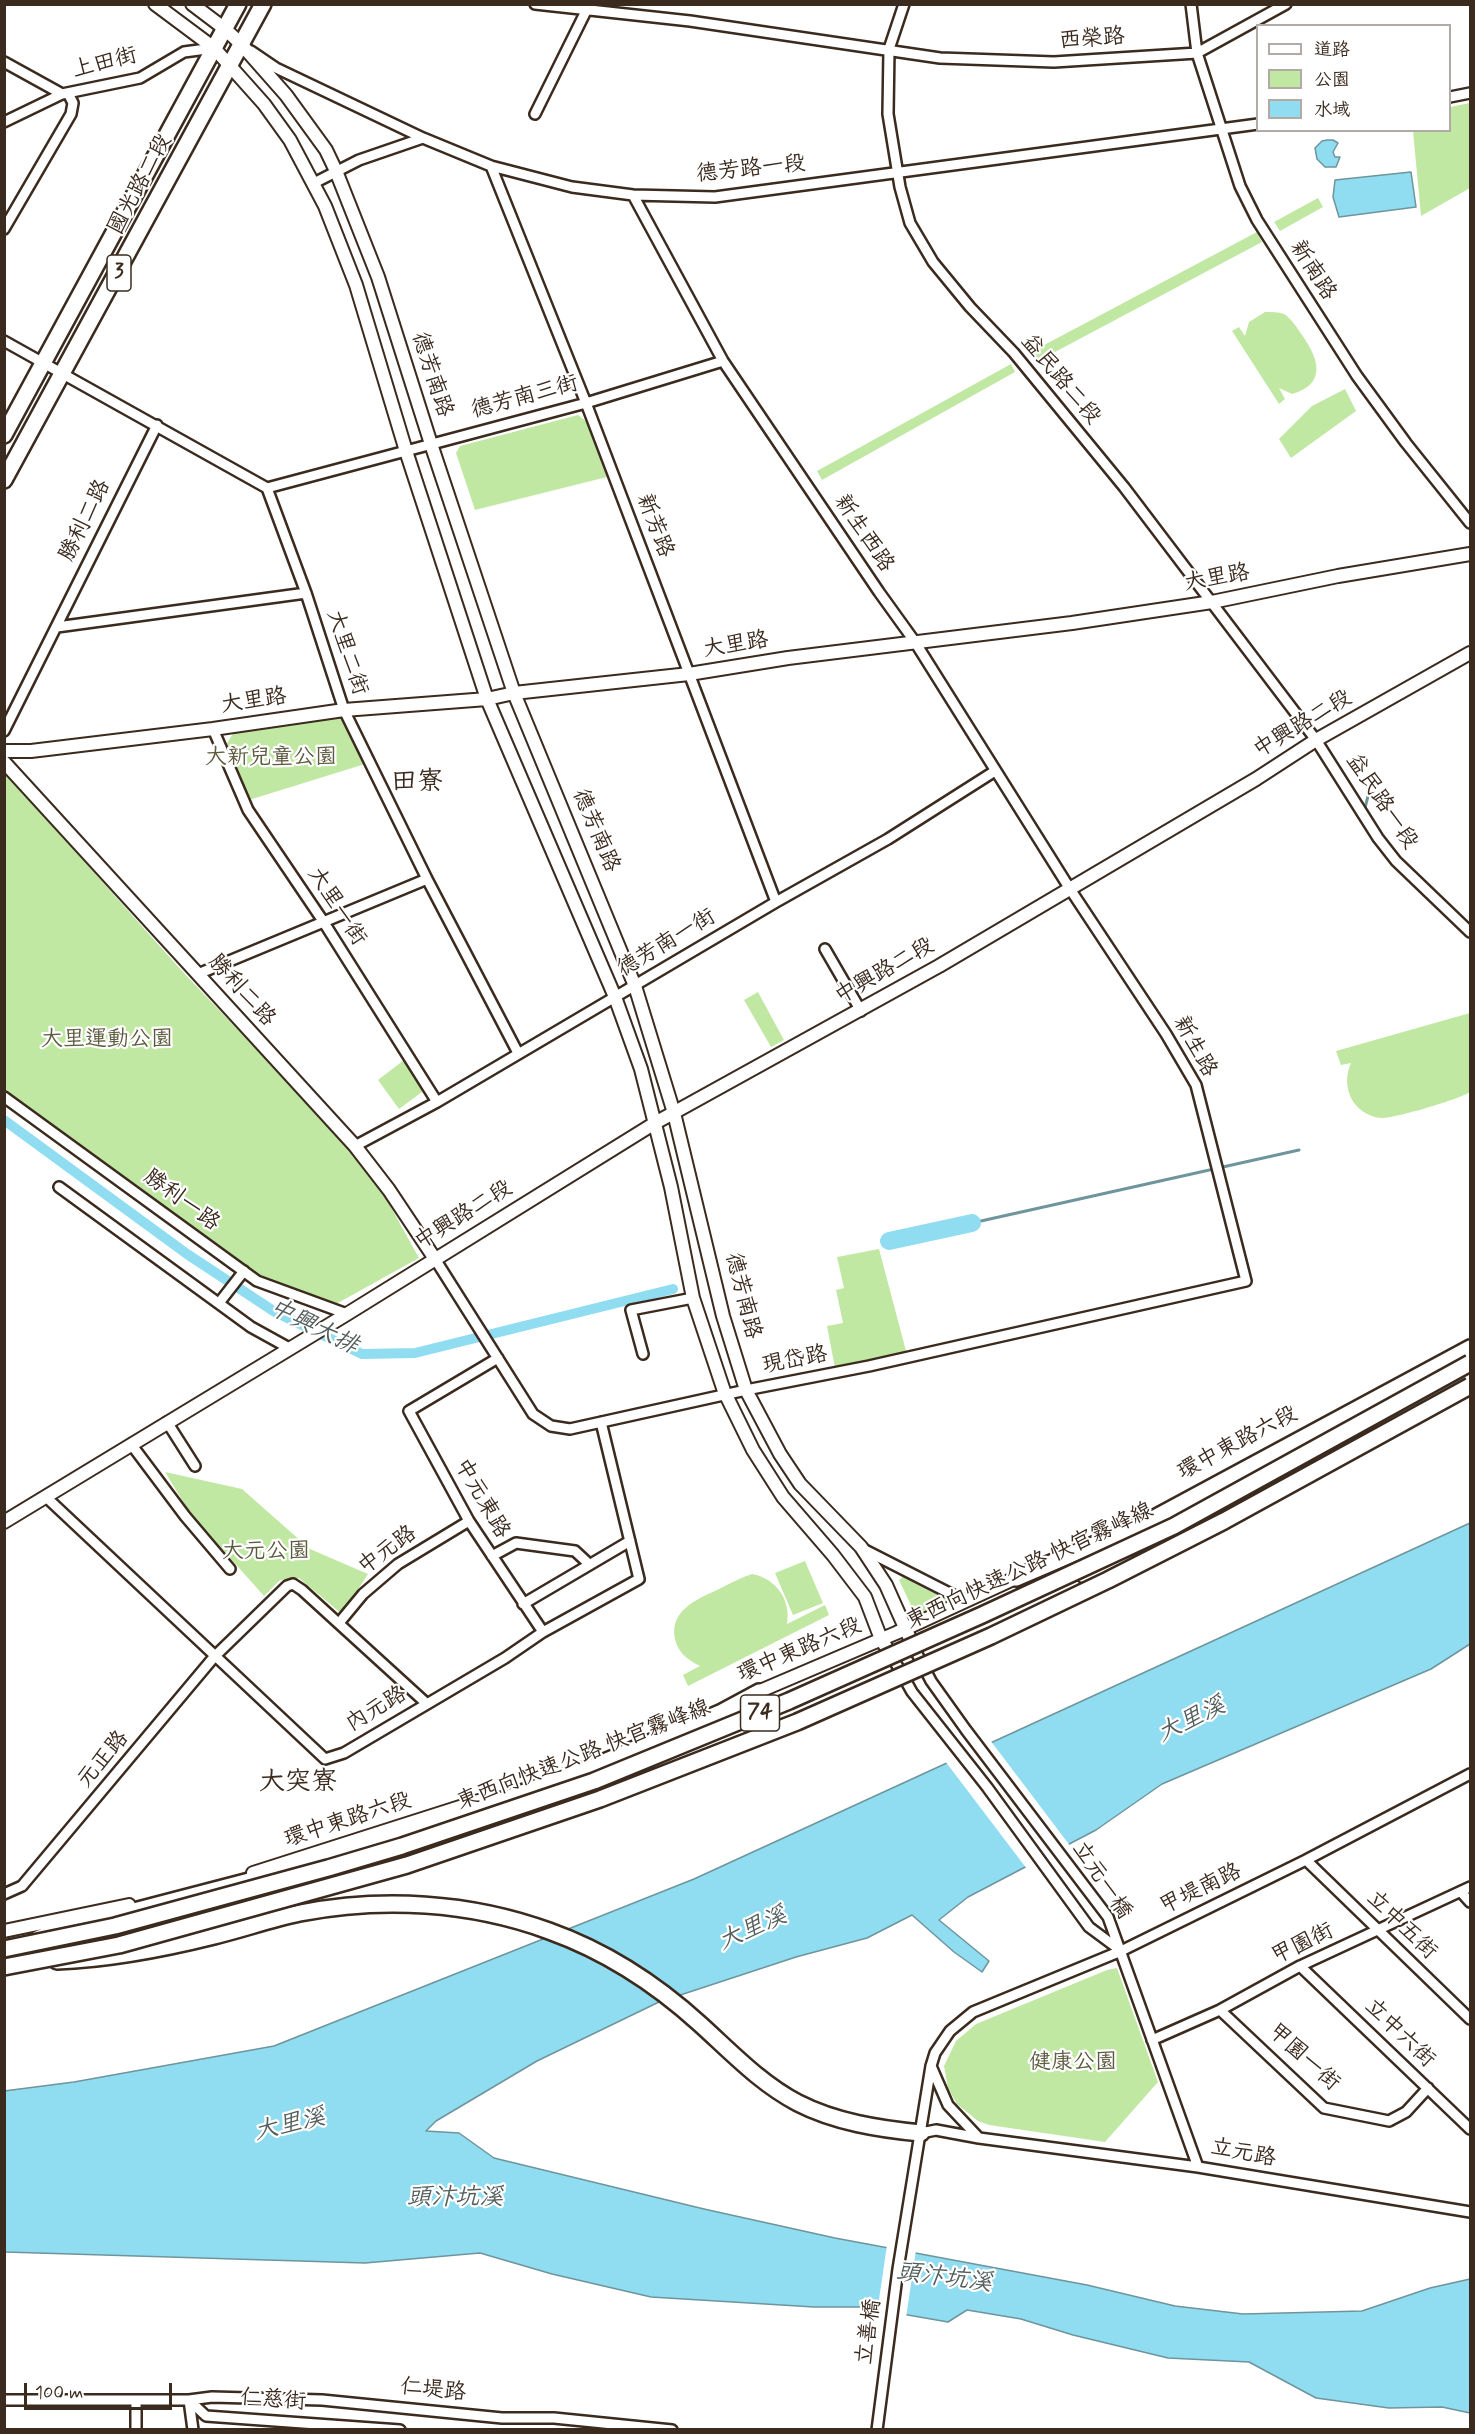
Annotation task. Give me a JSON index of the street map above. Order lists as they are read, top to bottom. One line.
{"streets":{"main road":["國光路二段","3","東西向快速公路 快官霧峰線","74"],"street":["西榮路","上田街","德芳路一段","新南路","德芳南路","益民路二段","德芳南三街","勝利二路","新芳路","新生西路","大里路","大里二街","中興路二段","益民路一段","大里一街","德芳南一街","新生路","勝利一路","現岱路","環中東路六段","中元東路","中元路","內元路","元正路","立元一橋","甲堤南路","立中五街","甲園街","立中六街","甲園一街","立元路","立善橋","仁堤路","仁慈街"]},"crossings":[["西榮路","新南路"],["西榮路","益民路二段"],["上田街","國光路二段"],["上田街","德芳南路"],["德芳路一段","國光路二段"],["德芳路一段","新南路"],["德芳路一段","德芳南路"],["德芳路一段","益民路二段"],["德芳路一段","新芳路"],["德芳路一段","新生西路"],["國光路二段","德芳南路"],["德芳南路","德芳南三街"],["德芳南路","大里路"],["德芳南路","中興路二段"],["德芳南路","德芳南一街"],["德芳南路","現岱路"],["德芳南路","環中東路六段"],["德芳南路","立元一橋"],["益民路二段","大里路"],["益民路二段","中興路二段"],["益民路二段","益民路一段"],["德芳南三街","新芳路"],["德芳南三街","新生西路"],["德芳南三街","大里二街"],["勝利二路","中興路二段"],["勝利二路","德芳南一街"],["勝利二路","現岱路"],["新芳路","大里路"],["新芳路","德芳南一街"],["新生西路","大里路"],["新生西路","中興路二段"],["新生西路","德芳南一街"],["新生西路","新生路"],["大里路","大里二街"],["大里路","大里一街"],["大里二街","德芳南一街"],["中興路二段","益民路一段"],["中興路二段","新生路"],["中興路二段","勝利一路"],["中興路二段","現岱路"],["大里一街","德芳南一街"],["新生路","現岱路"],["現岱路","中元東路"],["現岱路","內元路"],["環中東路六段","立元一橋"],["中元東路","中元路"],["中元東路","內元路"],["中元路","元正路"],["東西向快速公路 快官霧峰線","74"],["內元路","元正路"],["74","甲堤南路"],["74","立善橋"],["立元一橋","甲堤南路"],["立元一橋","立元路"],["甲堤南路","立中五街"],["甲堤南路","立元路"],["甲堤南路","立善橋"],["立中五街","甲園街"],["甲園街","立中六街"],["甲園街","甲園一街"],["甲園街","立元路"],["立中六街","甲園一街"],["仁堤路","仁慈街"]],"districts":["田寮","大突寮"],"water":["中興大排","大里溪","頭汴坑溪"],"parks":["大新兒童公園","大里運動公園","大元公園","健康公園"],"legend":["道路","公園","水域"],"scale_bar":"100 m"}
